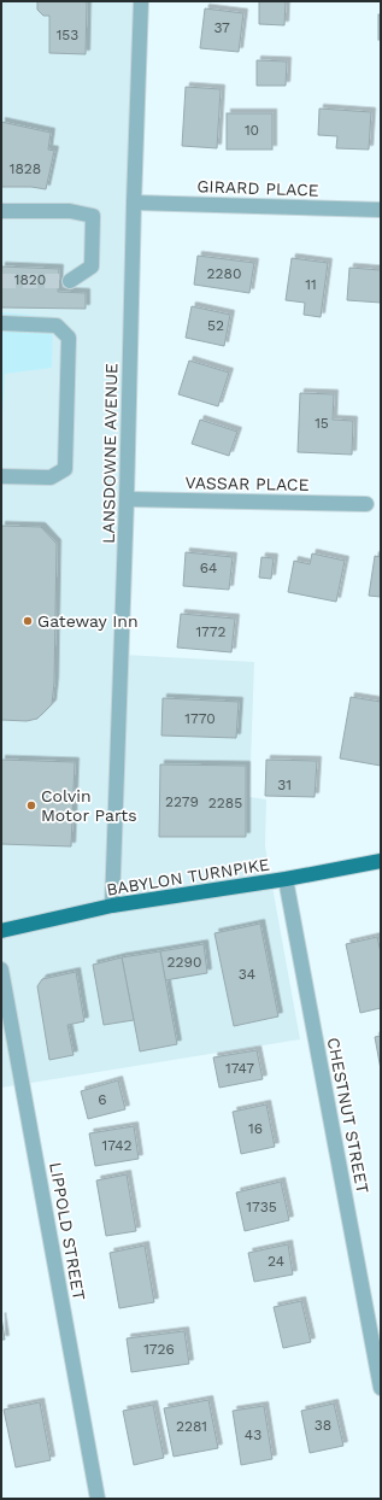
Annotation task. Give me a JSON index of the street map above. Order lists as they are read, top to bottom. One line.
{"streets":{"main road":["BABYLON TURNPIKE"],"street":["GIRARD PLACE","LANSDOWNE AVENUE","VASSAR PLACE","CHESTNUT STREET","LIPPOLD STREET"]},"crossings":[["GIRARD PLACE","LANSDOWNE AVENUE"],["LANSDOWNE AVENUE","VASSAR PLACE"],["LANSDOWNE AVENUE","BABYLON TURNPIKE"],["BABYLON TURNPIKE","CHESTNUT STREET"]],"places":["Gateway Inn","Colvin Motor Parts"],"house_numbers":["37","153","10","1828","2280","1820","11","52","15","64","1772","1770","31","2279","2285","2290","34","1747","6","16","1742","1735","24","1726","38","2281","43"]}
